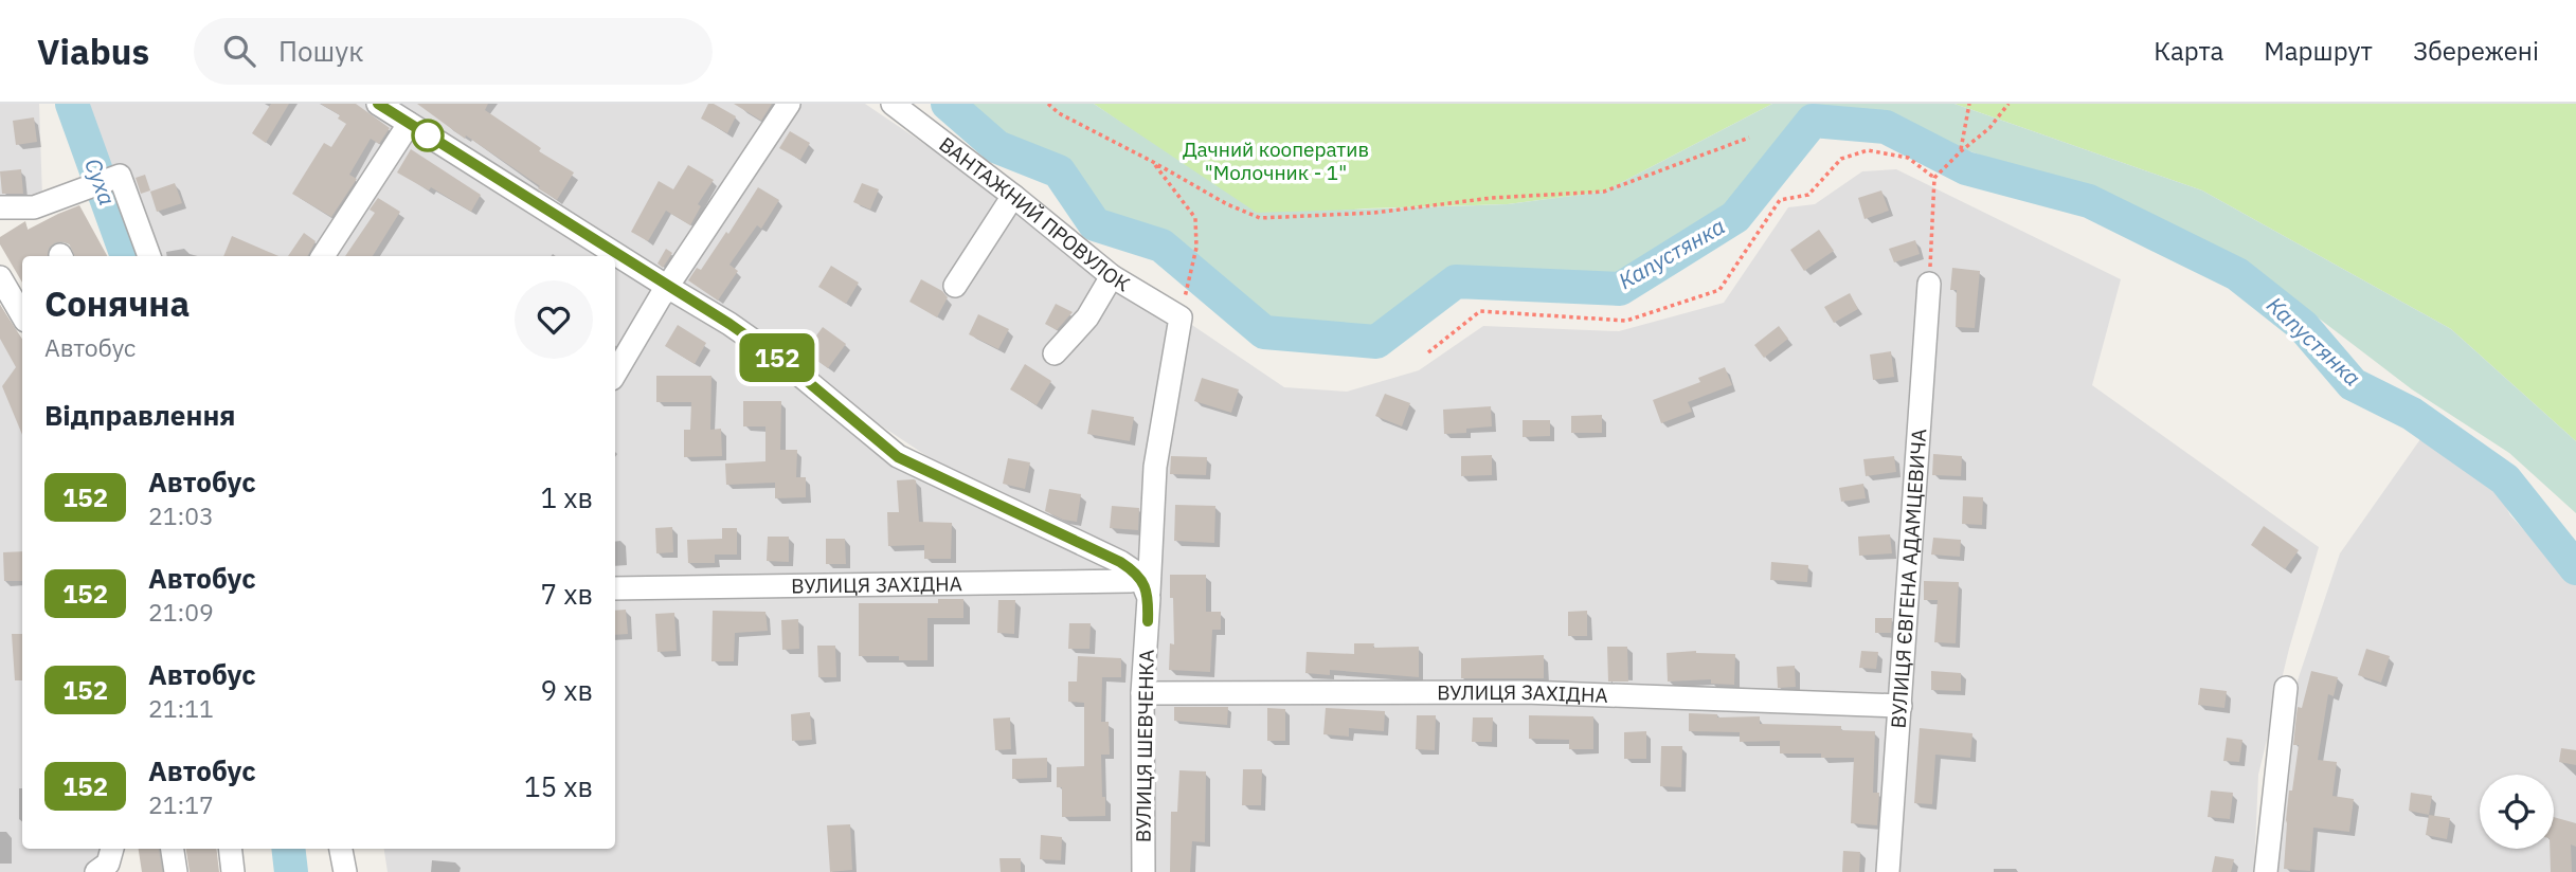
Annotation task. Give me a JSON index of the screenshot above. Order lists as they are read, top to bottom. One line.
{"streets":{"street":["ВАНТАЖНИЙ ПРОВУЛОК","ВУЛИЦЯ ЄВГЕНА АДАМЦЕВИЧА","ВУЛИЦЯ ЗАХІДНА","ВУЛИЦЯ ШЕВЧЕНКА"]},"crossings":[["ВАНТАЖНИЙ ПРОВУЛОК","ВУЛИЦЯ ШЕВЧЕНКА"],["ВУЛИЦЯ ЄВГЕНА АДАМЦЕВИЧА","ВУЛИЦЯ ЗАХІДНА"],["ВУЛИЦЯ ЗАХІДНА","ВУЛИЦЯ ШЕВЧЕНКА"]],"water":["Суха","Капустянка"],"parks":["Дачний кооператив \"Молочник - 1\""],"lines":["bus line 152"],"page":{"header":"Viabus","search":"Пошук","nav":["Карта","Маршрут","Збережені"],"on_map":"152","heading":[["Сонячна","Автобус"],"Відправлення"],"list":[{"mark":"152","name":"Автобус","note":"21:03","value":"1 хв"},{"mark":"152","name":"Автобус","note":"21:09","value":"7 хв"},{"mark":"152","name":"Автобус","note":"21:11","value":"9 хв"},{"mark":"152","name":"Автобус","note":"21:17","value":"15 хв"}]}}
